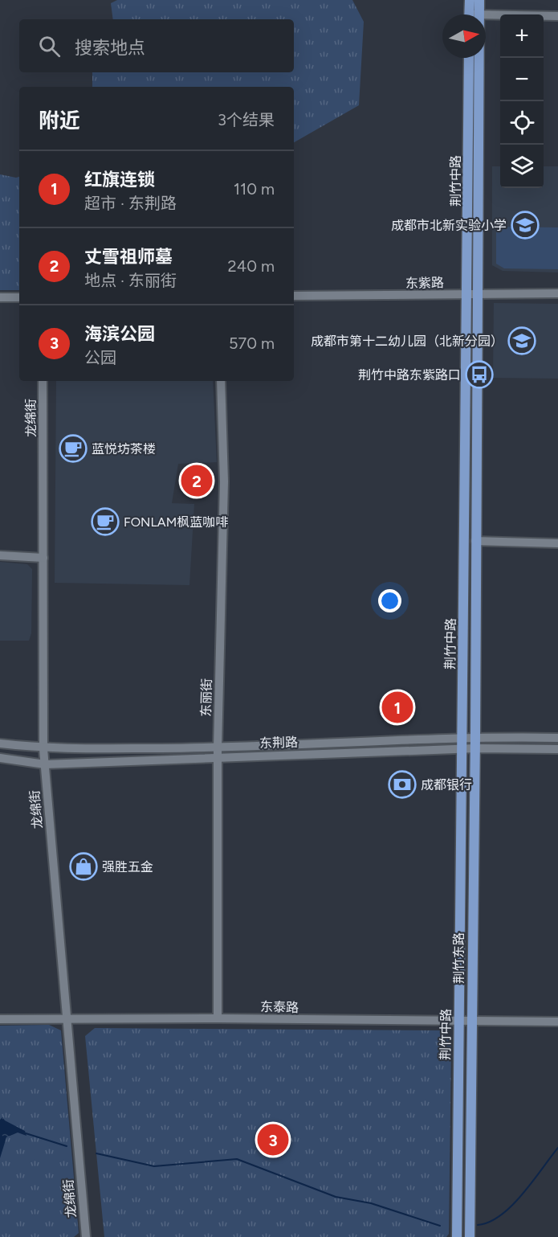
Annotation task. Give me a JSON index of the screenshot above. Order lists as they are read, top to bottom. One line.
{"streets":{"main road":["荆竹中路","荆竹东路"],"street":["东紫路","龙绵街","东丽街","东荆路","东泰路"]},"crossings":[["荆竹中路","东紫路"],["荆竹中路","东荆路"],["荆竹中路","荆竹东路"],["荆竹中路","东泰路"],["龙绵街","东荆路"],["龙绵街","东泰路"],["东丽街","东荆路"],["东丽街","东泰路"],["东荆路","荆竹东路"],["荆竹东路","东泰路"]],"places":{"school or university":["成都市北新实验小学","成都市第十二幼儿园（北新分园）"],"bus stop":["荆竹中路东紫路口"],"cafe":["蓝悦坊茶楼","FONLAM枫蓝咖啡"],"bank":["成都银行"],"shop":["强胜五金"]},"north":"right","page":{"map_buttons":["+","−"],"search":"搜索地点","heading":["附近","3个结果"],"list":[{"mark":"1","name":"红旗连锁","note":"超市 · 东荆路","value":"110 m"},{"mark":"2","name":"丈雪祖师墓","note":"地点 · 东丽街","value":"240 m"},{"mark":"3","name":"海滨公园","note":"公园","value":"570 m"}],"pins":["2","1","3"]}}
